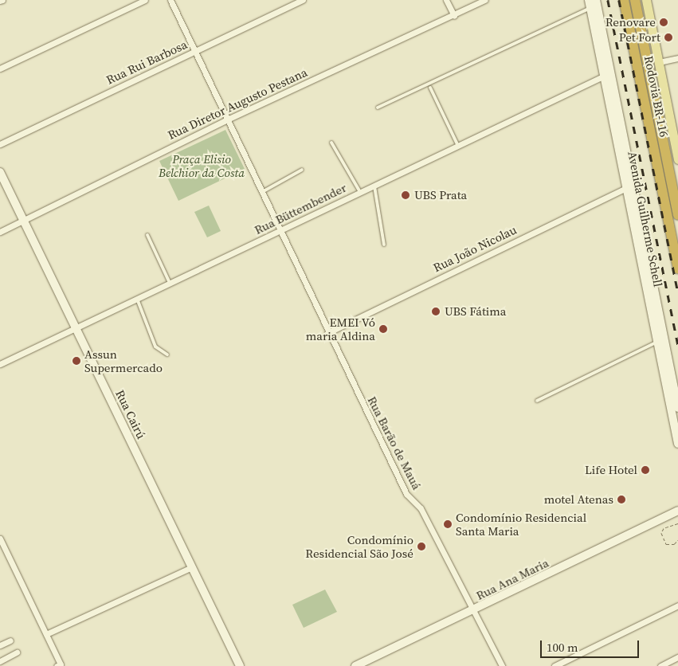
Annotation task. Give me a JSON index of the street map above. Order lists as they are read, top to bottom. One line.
{"streets":{"highway":["Rodovia BR-116"],"main road":["Avenida Guilherme Schell","Rua Cairú","Rua Ana Maria"],"street":["Rua Rui Barbosa","Rua Diretor Augusto Pestana","Rua Büttembender","Rua João Nicolau","Rua Barão de Mauá"]},"crossings":[["Rua Rui Barbosa","Rua Barão de Mauá"],["Rua Diretor Augusto Pestana","Rua Cairú"],["Rua Diretor Augusto Pestana","Rua Barão de Mauá"],["Rua Büttembender","Avenida Guilherme Schell"],["Rua Büttembender","Rua Cairú"],["Rua Büttembender","Rua Barão de Mauá"],["Avenida Guilherme Schell","Rua João Nicolau"],["Rua João Nicolau","Rua Barão de Mauá"],["Rua Barão de Mauá","Rua Ana Maria"]],"parks":["Praça Elisio Belchior da Costa"],"places":["Renovare","Pet Fort","UBS Prata","UBS Fátima","EMEI Vó maria Aldina","Assun Supermercado","Life Hotel","motel Atenas","Condomínio Residencial Santa Maria","Condomínio Residencial São José"],"scale_bar":"100 m"}
